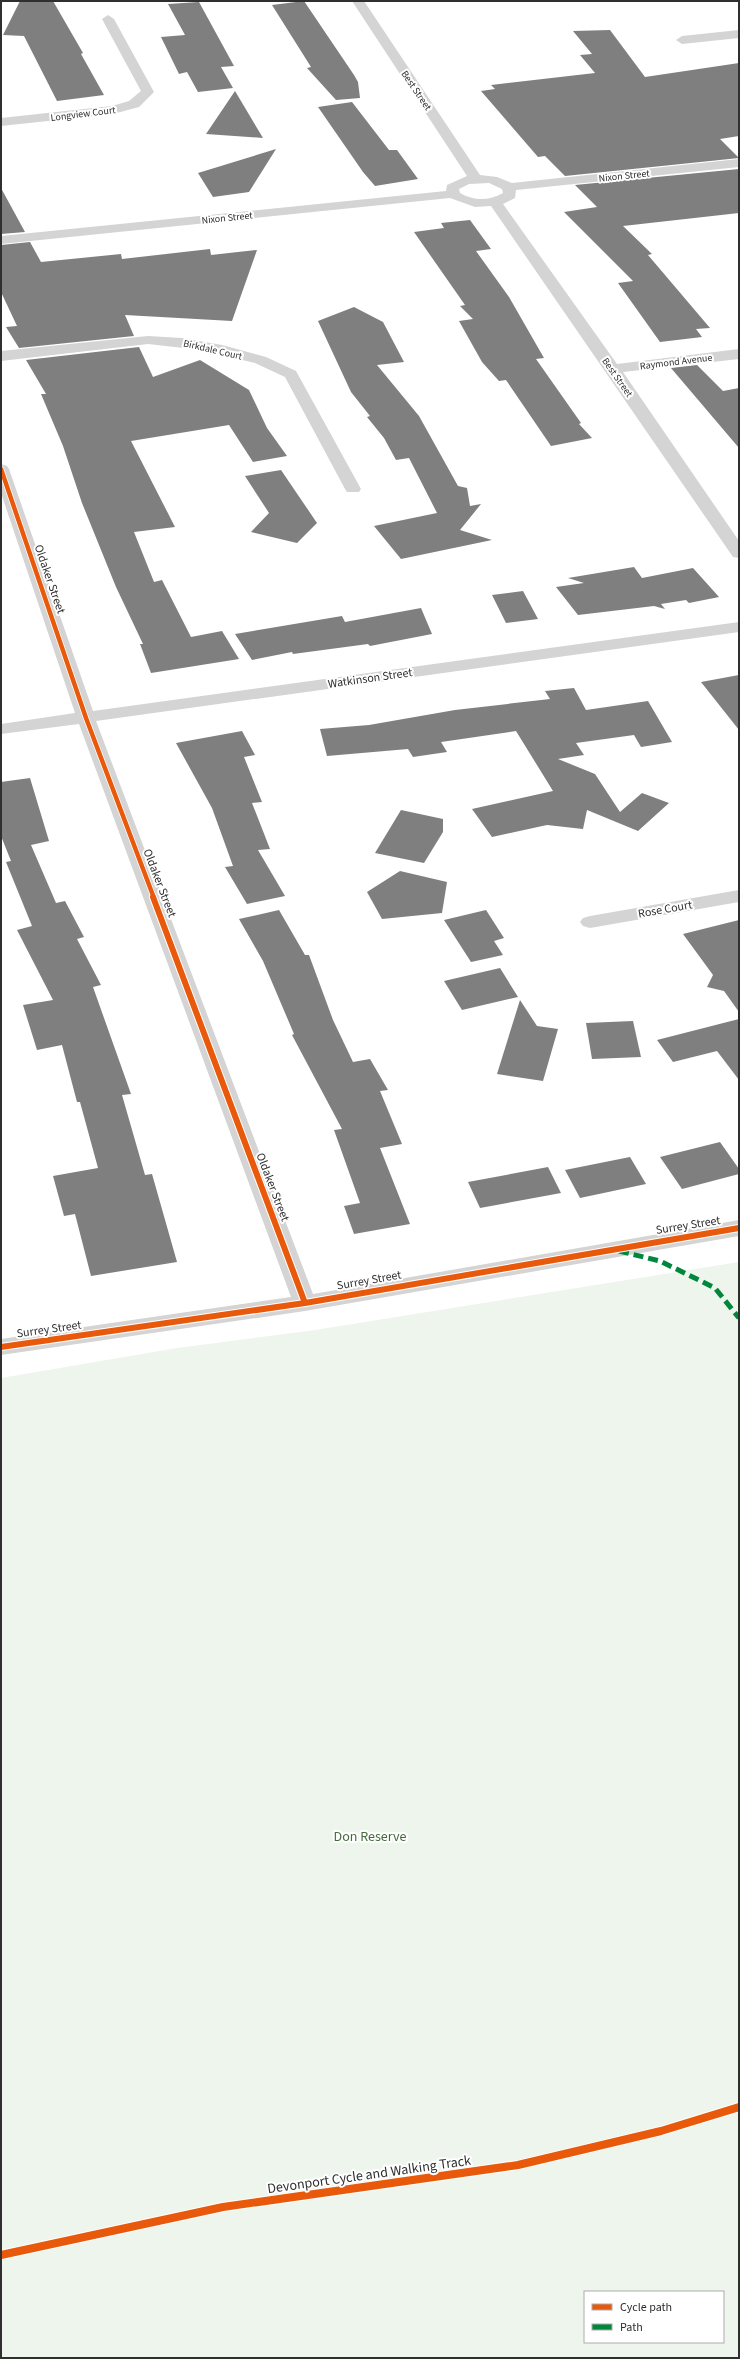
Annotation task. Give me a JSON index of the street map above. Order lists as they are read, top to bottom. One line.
{"streets":{"street":["Best Street","Longview Court","Nixon Street","Birkdale Court","Raymond Avenue","Oldaker Street","Watkinson Street","Rose Court","Surrey Street"],"cycle path":["Devonport Cycle and Walking Track"]},"crossings":[["Best Street","Raymond Avenue"],["Oldaker Street","Watkinson Street"],["Oldaker Street","Surrey Street"]],"parks":["Don Reserve"],"legend":["Cycle path","Path"]}
